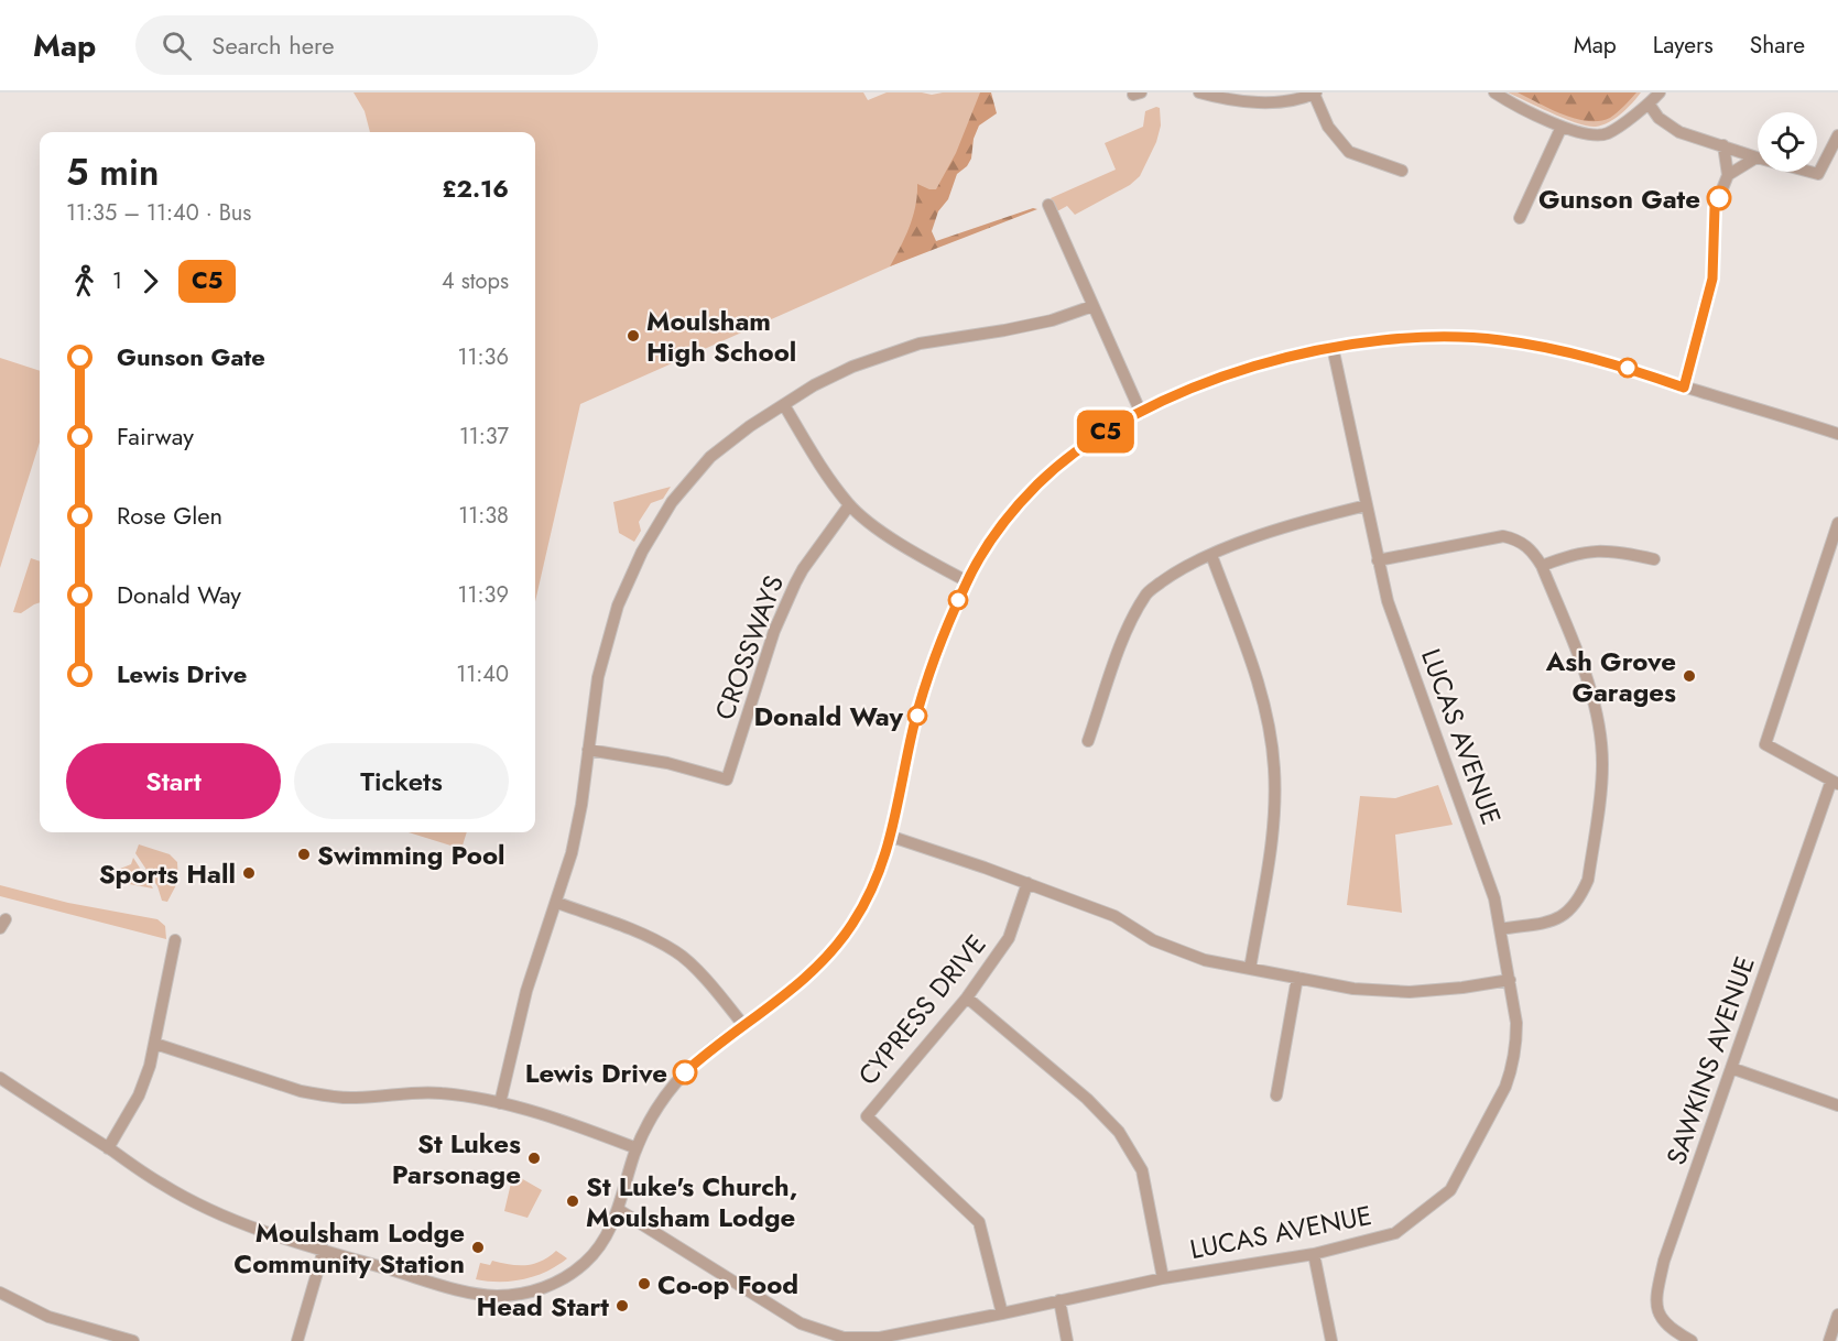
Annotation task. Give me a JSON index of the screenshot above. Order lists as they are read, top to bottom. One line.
{"streets":{"street":["CROSSWAYS","LUCAS AVENUE","CYPRESS DRIVE","SAWKINS AVENUE"]},"crossings":[["LUCAS AVENUE","CYPRESS DRIVE"]],"places":["Gunson Gate","Moulsham High School","Ash Grove Garages","Donald Way","Swimming Pool","Sports Hall","Lewis Drive","St Lukes Parsonage","St Luke's Church, Moulsham Lodge","Moulsham Lodge Community Station","Co-op Food","Head Start"],"lines":["bus line C5"],"page":{"header":"Map","search":"Search here","nav":["Map","Layers","Share"],"on_map":"C5","heading":["5 min","11:35 – 11:40 · Bus","£2.16"],"legs":["1","C5","4 stops"],"list":[{"name":"Gunson Gate","value":"11:36"},{"name":"Fairway","value":"11:37"},{"name":"Rose Glen","value":"11:38"},{"name":"Donald Way","value":"11:39"},{"name":"Lewis Drive","value":"11:40"}],"buttons":["Start","Tickets"]}}
